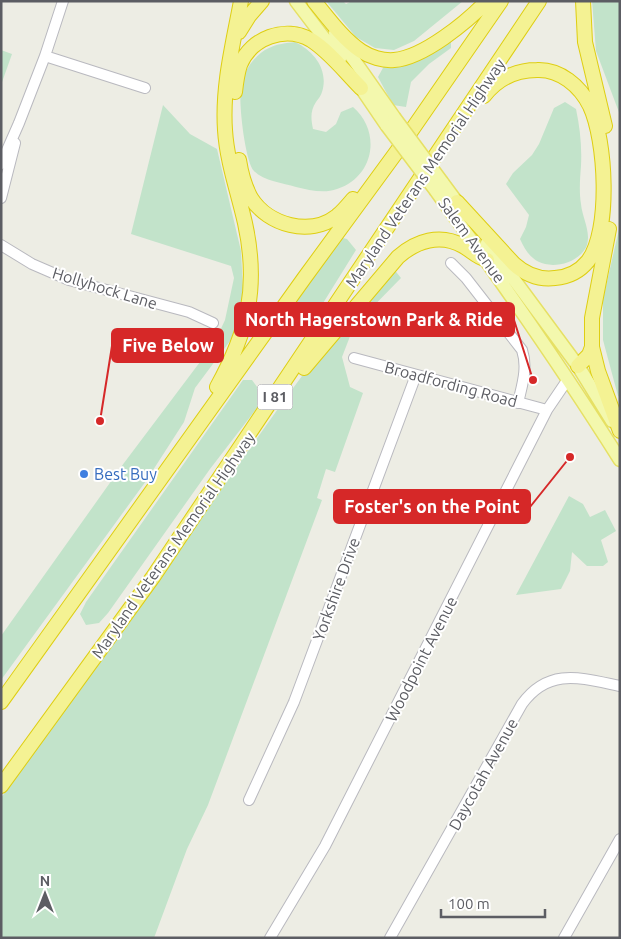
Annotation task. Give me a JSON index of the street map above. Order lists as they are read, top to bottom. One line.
{"streets":{"highway":["Maryland Veterans Memorial Highway","I 81"],"main road":["Salem Avenue"],"street":["Hollyhock Lane","Broadfording Road","Yorkshire Drive","Woodpoint Avenue","Daycotah Avenue"]},"crossings":[["Salem Avenue","Woodpoint Avenue"],["Broadfording Road","Yorkshire Drive"],["Broadfording Road","Woodpoint Avenue"]],"places":["North Hagerstown Park & Ride","Five Below","Foster's on the Point","Best Buy"],"scale_bar":"100 m","north":"top"}
